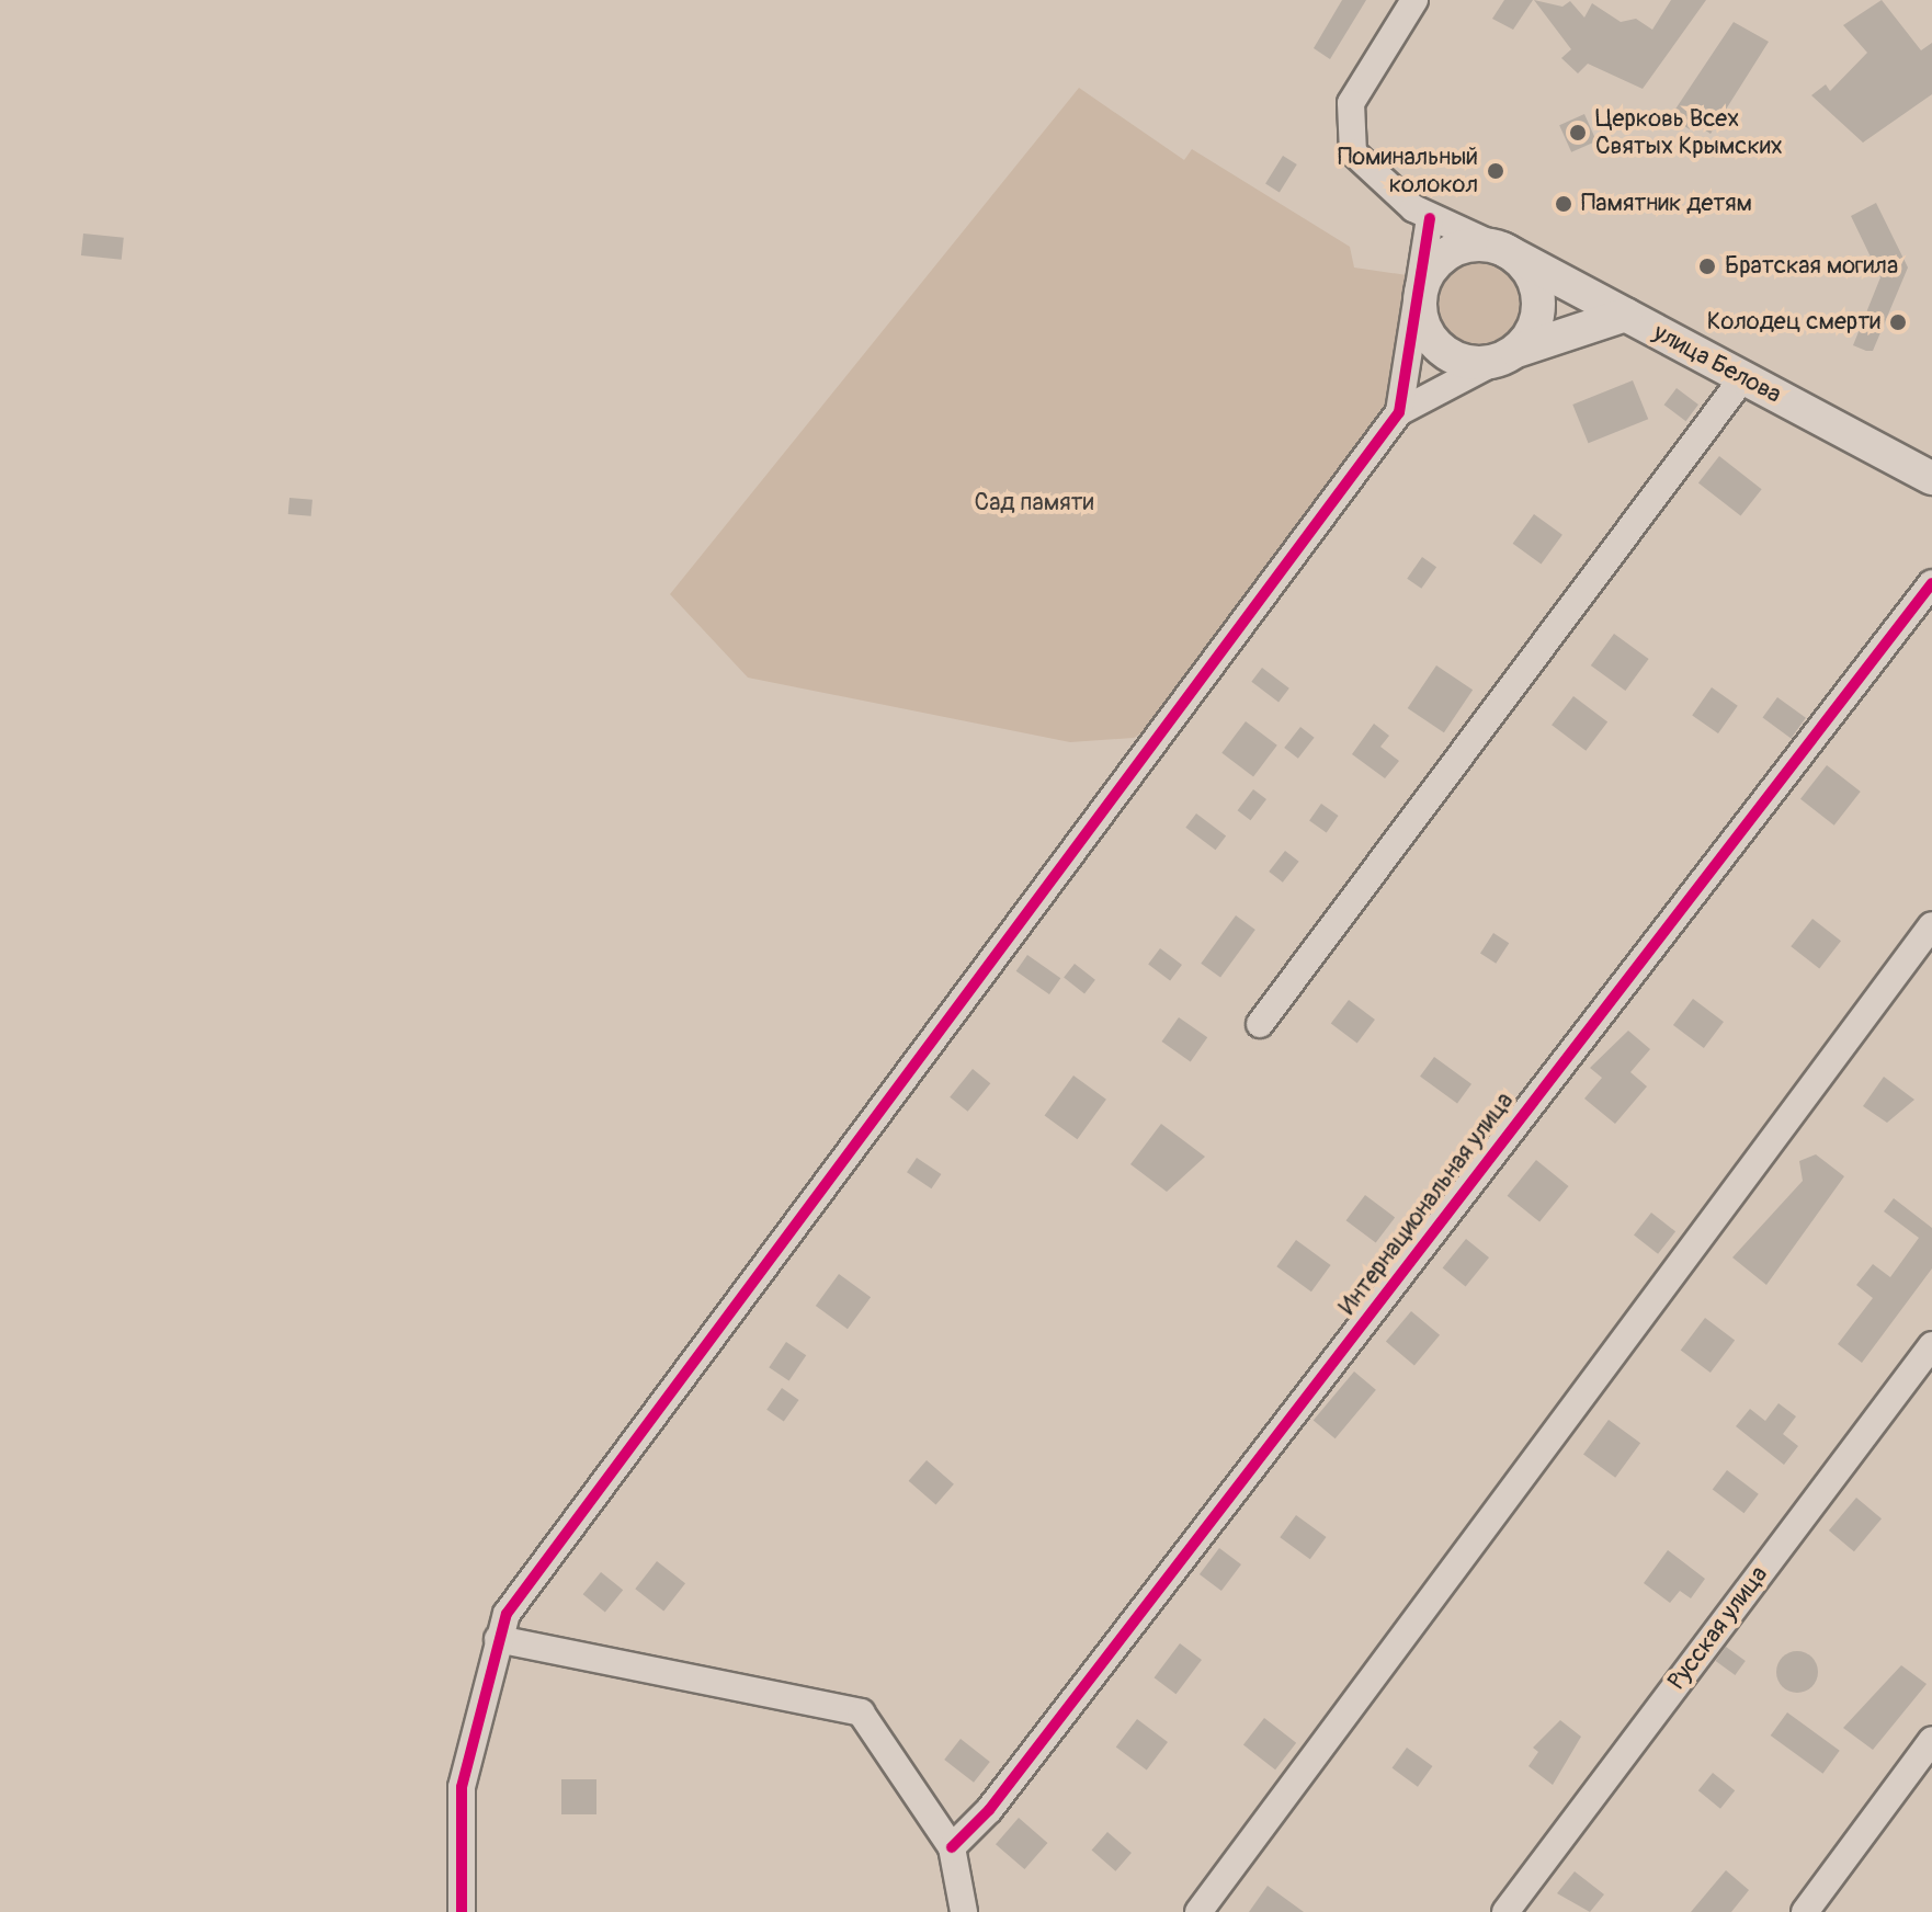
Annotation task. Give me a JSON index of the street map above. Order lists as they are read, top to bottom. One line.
{"streets":{"main road":["улица Белова"],"street":["Интернациональная улица","Русская улица"]},"parks":["Сад памяти"],"places":["Церковь Всех Святых Крымских","Поминальный колокол","Памятник детям","Братская могила","Колодец смерти"]}
